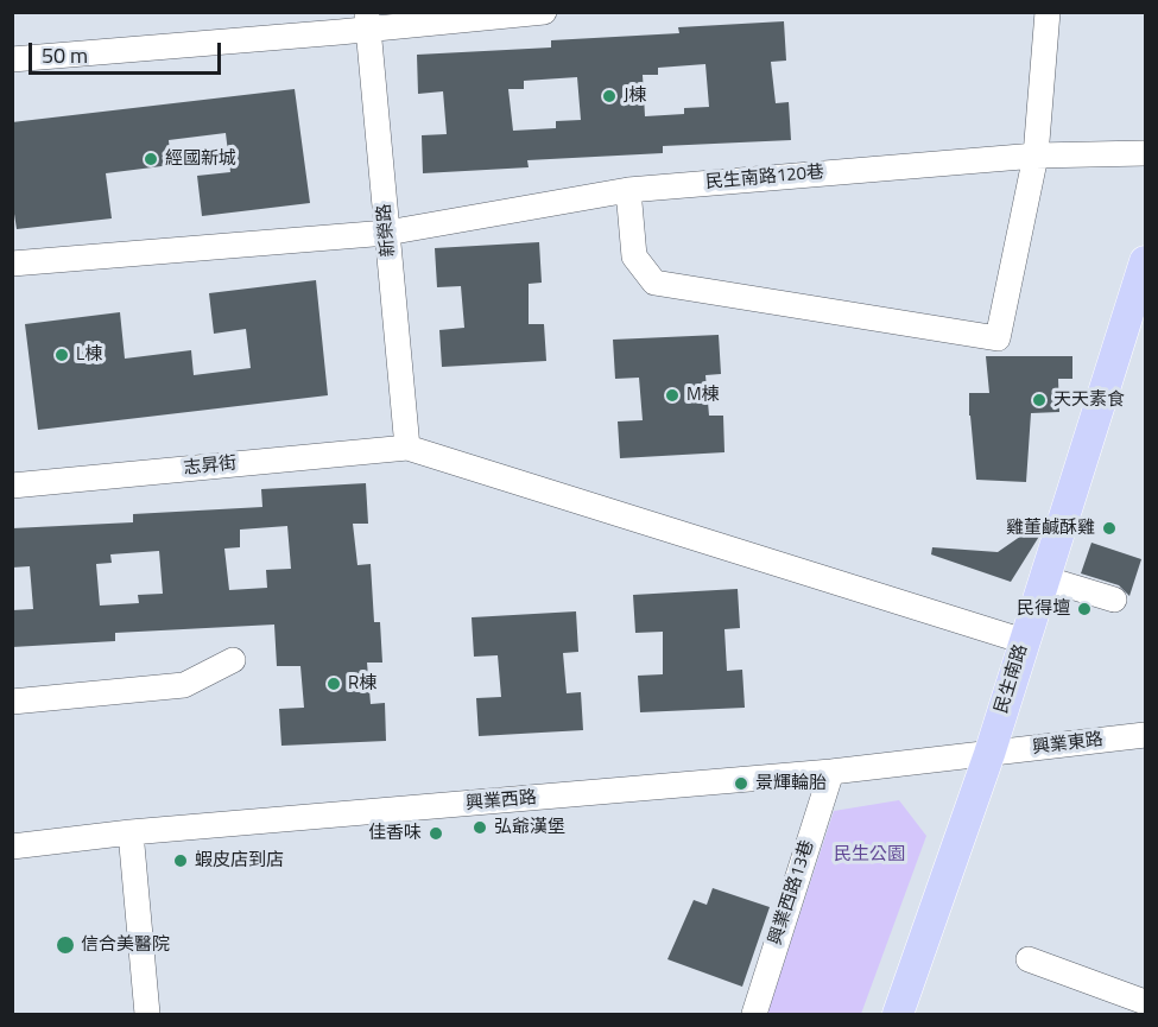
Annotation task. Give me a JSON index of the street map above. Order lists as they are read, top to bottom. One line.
{"streets":{"main road":["民生南路"],"street":["民生南路120巷","新榮路","志昇街","興業東路","興業西路","興業西路13巷"]},"crossings":[["民生南路120巷","新榮路"],["新榮路","志昇街"],["民生南路","興業東路"],["民生南路","興業西路"],["興業東路","興業西路"],["興業西路","興業西路13巷"]],"parks":["民生公園"],"places":["J棟","經國新城","L棟","M棟","天天素食","雞董鹹酥雞","民得壇","R棟","景輝輪胎","弘爺漢堡","佳香味","蝦皮店到店","信合美醫院"],"scale_bar":"50 m"}
